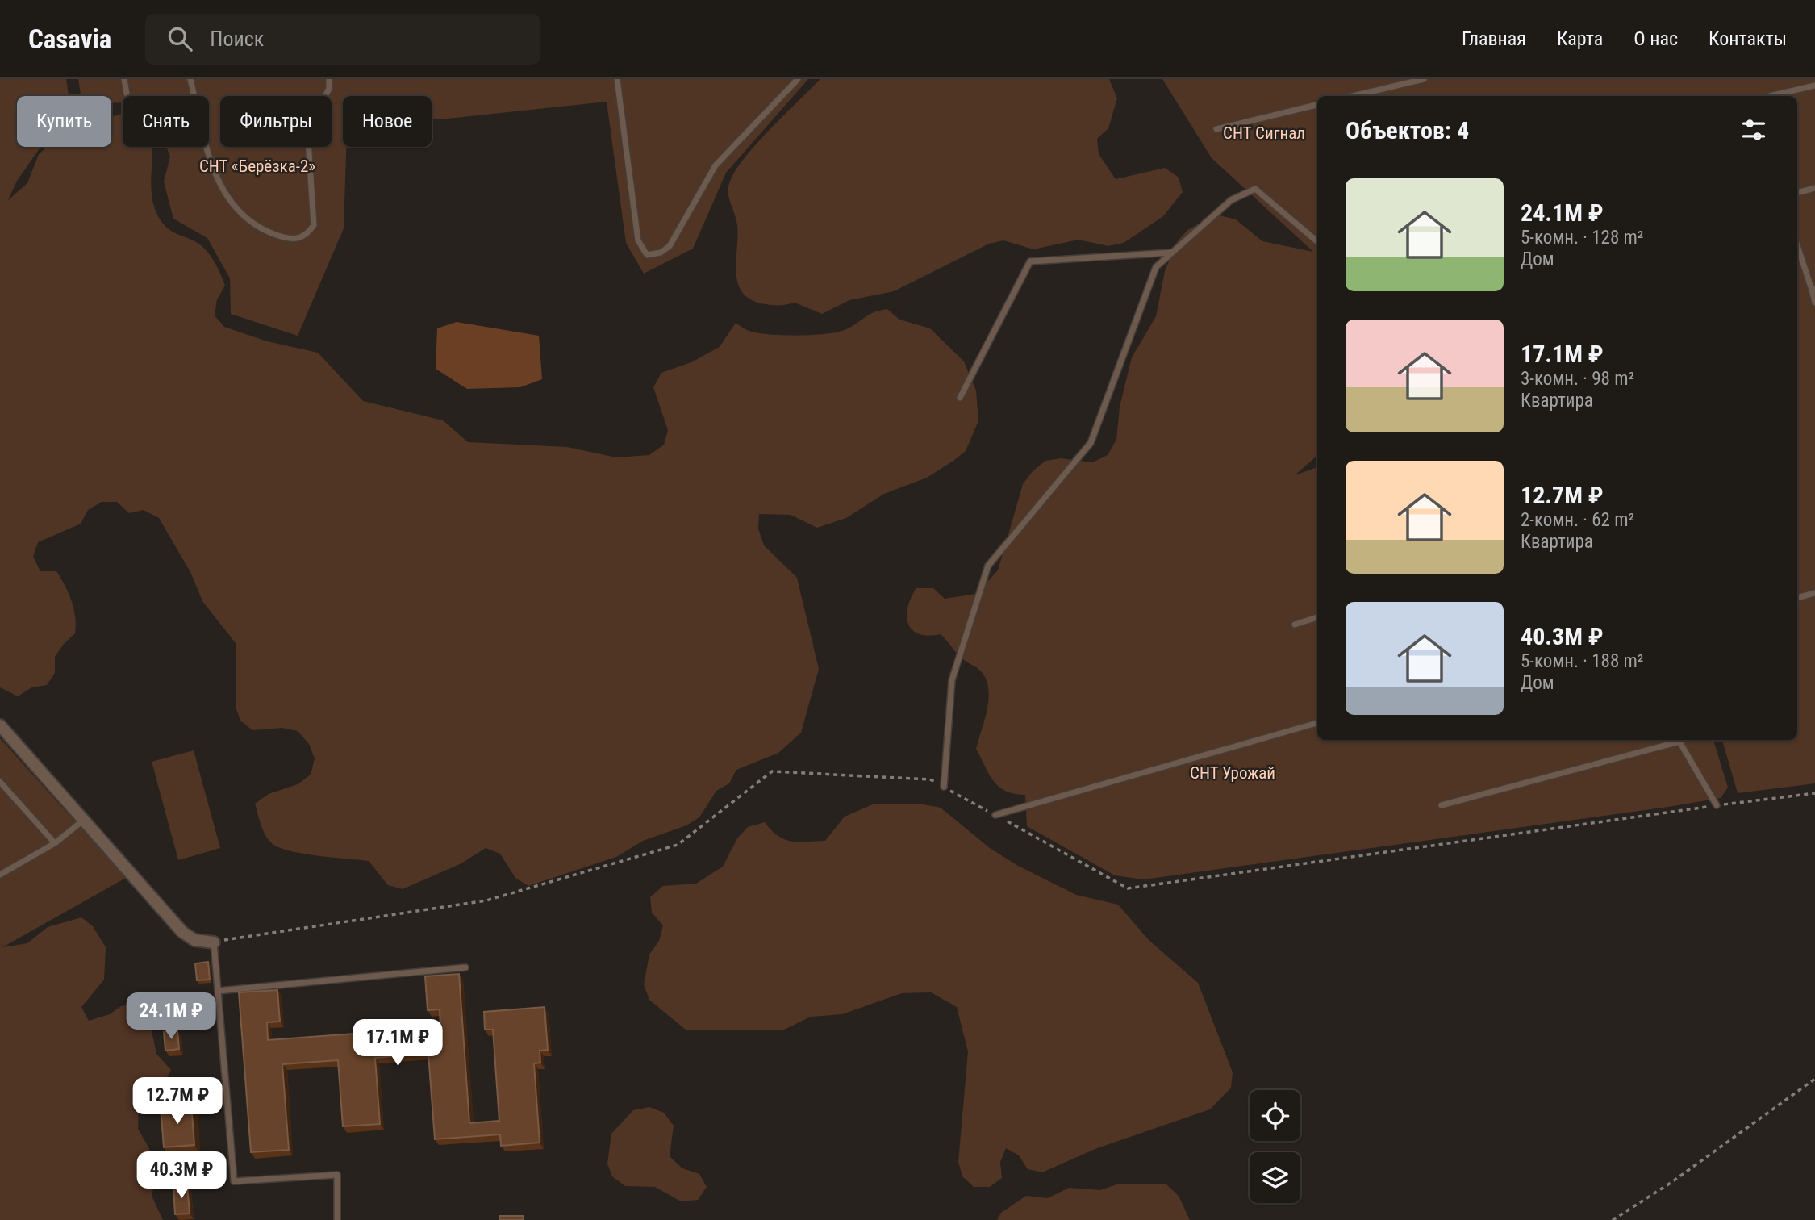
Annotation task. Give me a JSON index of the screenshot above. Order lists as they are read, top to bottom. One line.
{"parks":["СНТ Сигнал","СНТ «Берёзка-2»","СНТ Урожай"],"page":{"header":"Casavia","search":"Поиск","nav":["Главная","Карта","О нас","Контакты"],"chip":["Купить","Снять","Фильтры","Новое"],"heading":"Объектов: 4","list":[{"name":"24.1M ₽","note":"5-комн. · 128 m² · Дом"},{"name":"17.1M ₽","note":"3-комн. · 98 m² · Квартира"},{"name":"12.7M ₽","note":"2-комн. · 62 m² · Квартира"},{"name":"40.3M ₽","note":"5-комн. · 188 m² · Дом"}],"price":["24.1M ₽","17.1M ₽","12.7M ₽","40.3M ₽"]}}
